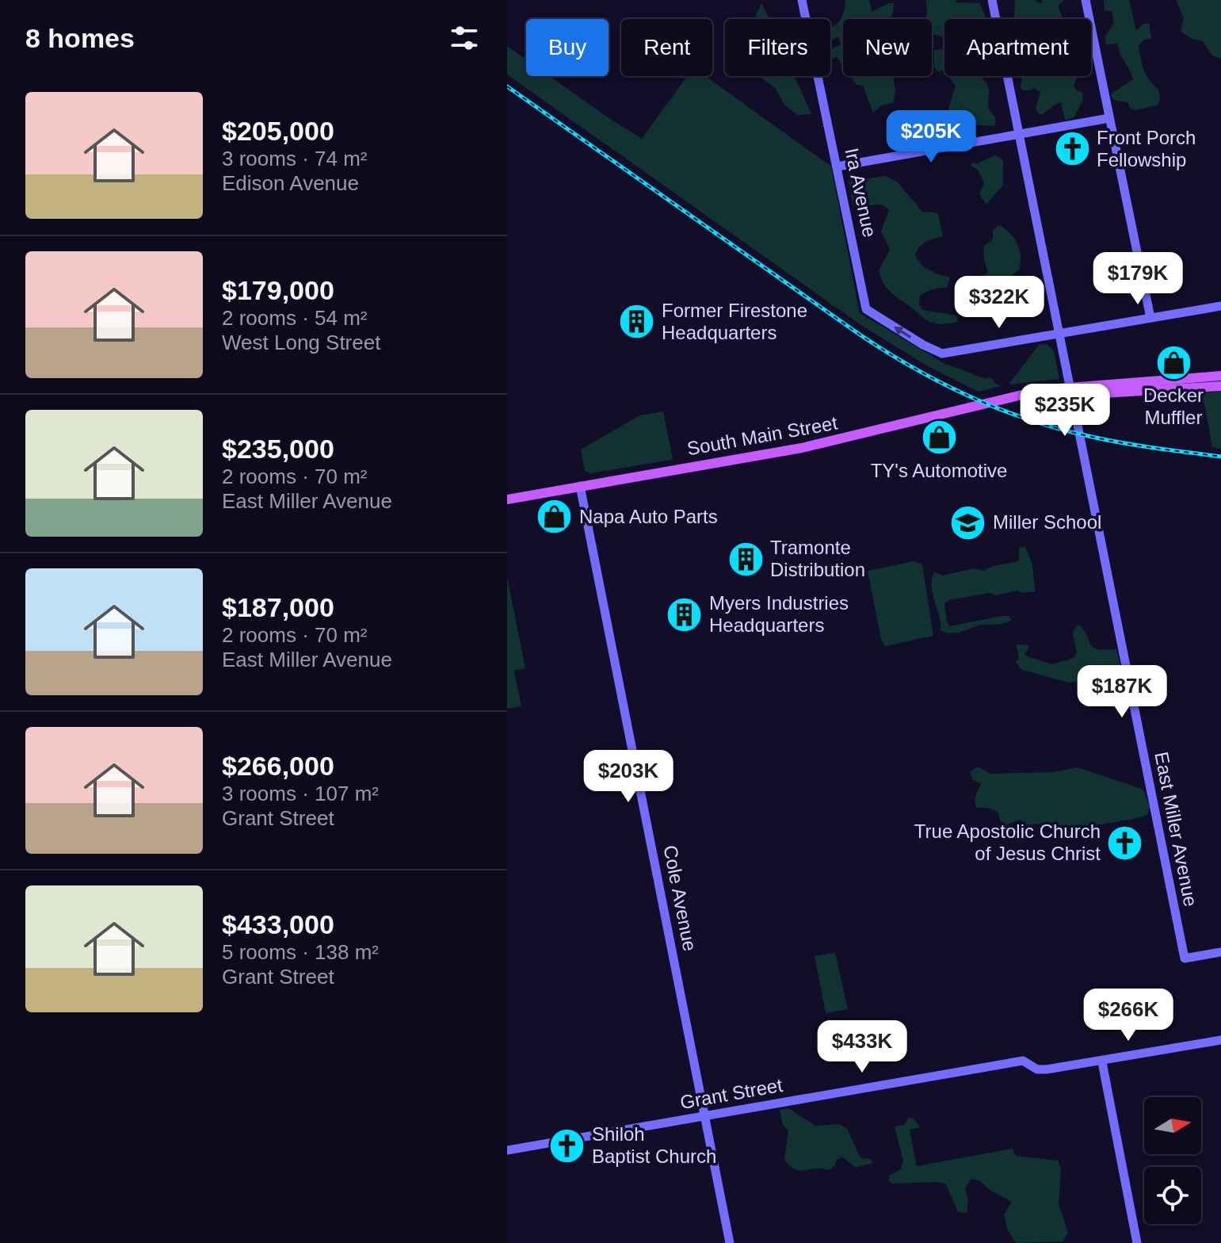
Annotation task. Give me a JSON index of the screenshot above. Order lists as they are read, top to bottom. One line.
{"streets":{"main road":["South Main Street"],"street":["Ira Avenue","East Miller Avenue","Cole Avenue","Grant Street"]},"crossings":[["Ira Avenue","East Miller Avenue"],["South Main Street","East Miller Avenue"],["South Main Street","Cole Avenue"],["Cole Avenue","Grant Street"]],"places":{"church":["Front Porch Fellowship","True Apostolic Church of Jesus Christ","Shiloh Baptist Church"],"building":["Former Firestone Headquarters","Tramonte Distribution","Myers Industries Headquarters"],"shop":["Decker Muffler","TY's Automotive","Napa Auto Parts"],"school or university":["Miller School"]},"north":"right","page":{"heading":"8 homes","chip":["Buy","Rent","Filters","New","Apartment"],"list":[{"name":"$205,000","note":"3 rooms · 74 m² · Edison Avenue"},{"name":"$179,000","note":"2 rooms · 54 m² · West Long Street"},{"name":"$235,000","note":"2 rooms · 70 m² · East Miller Avenue"},{"name":"$187,000","note":"2 rooms · 70 m² · East Miller Avenue"},{"name":"$266,000","note":"3 rooms · 107 m² · Grant Street"},{"name":"$433,000","note":"5 rooms · 138 m² · Grant Street"}],"price":["$205K","$179K","$322K","$235K","$187K","$203K","$266K","$433K"]}}
